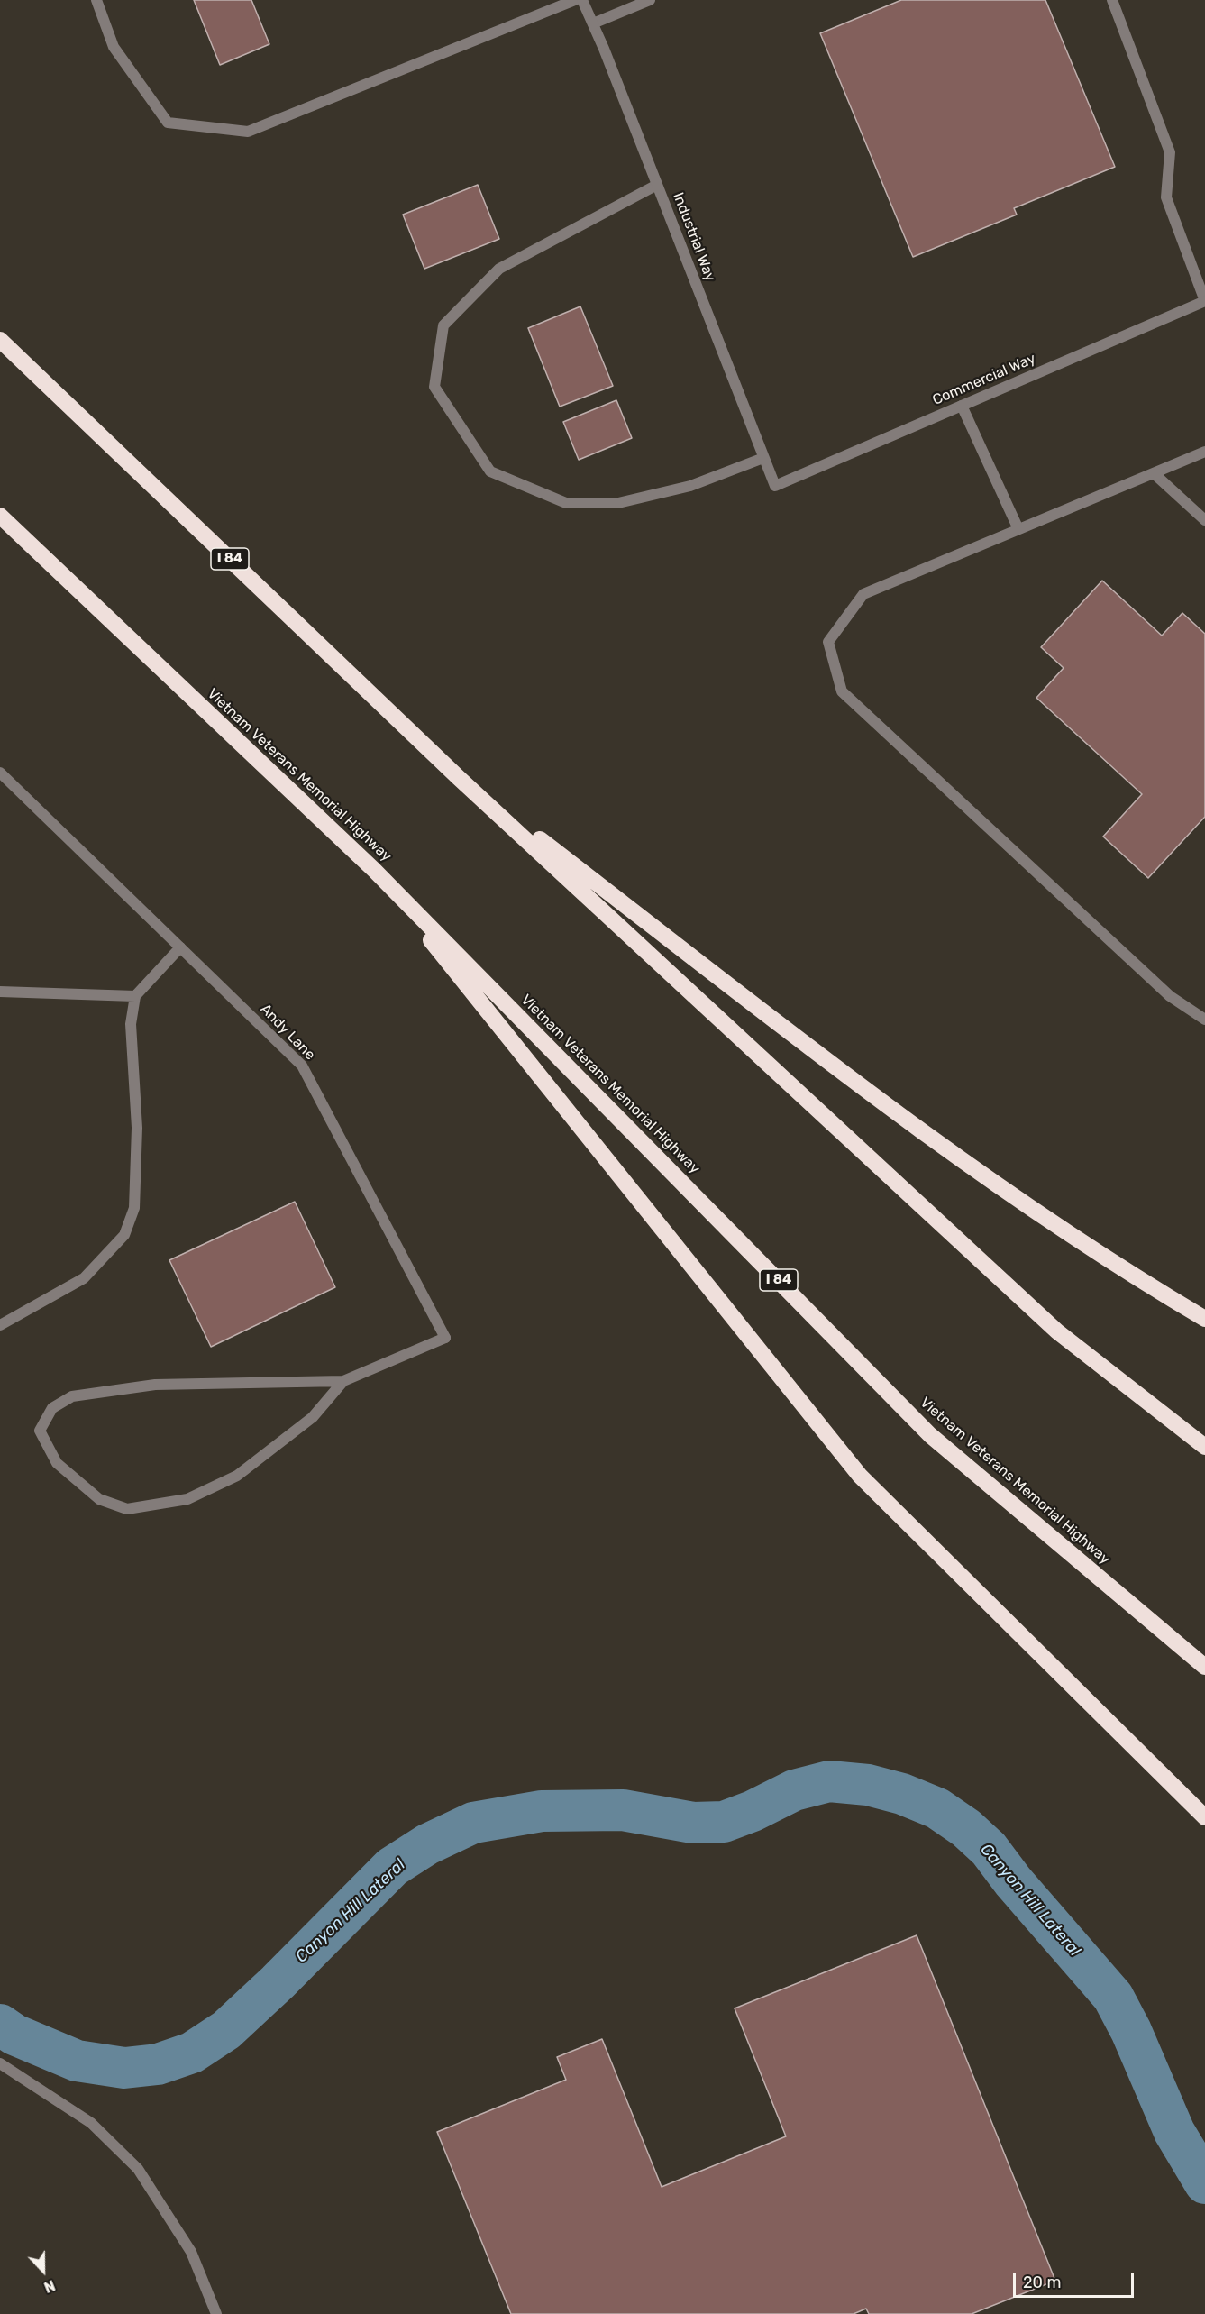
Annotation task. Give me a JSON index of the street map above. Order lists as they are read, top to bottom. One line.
{"streets":{"highway":["I 84","Vietnam Veterans Memorial Highway"],"street":["Industrial Way","Commercial Way","Andy Lane"]},"crossings":[["Industrial Way","Commercial Way"]],"water":["Canyon Hill Lateral"],"scale_bar":"20 m","north":"bottom"}
